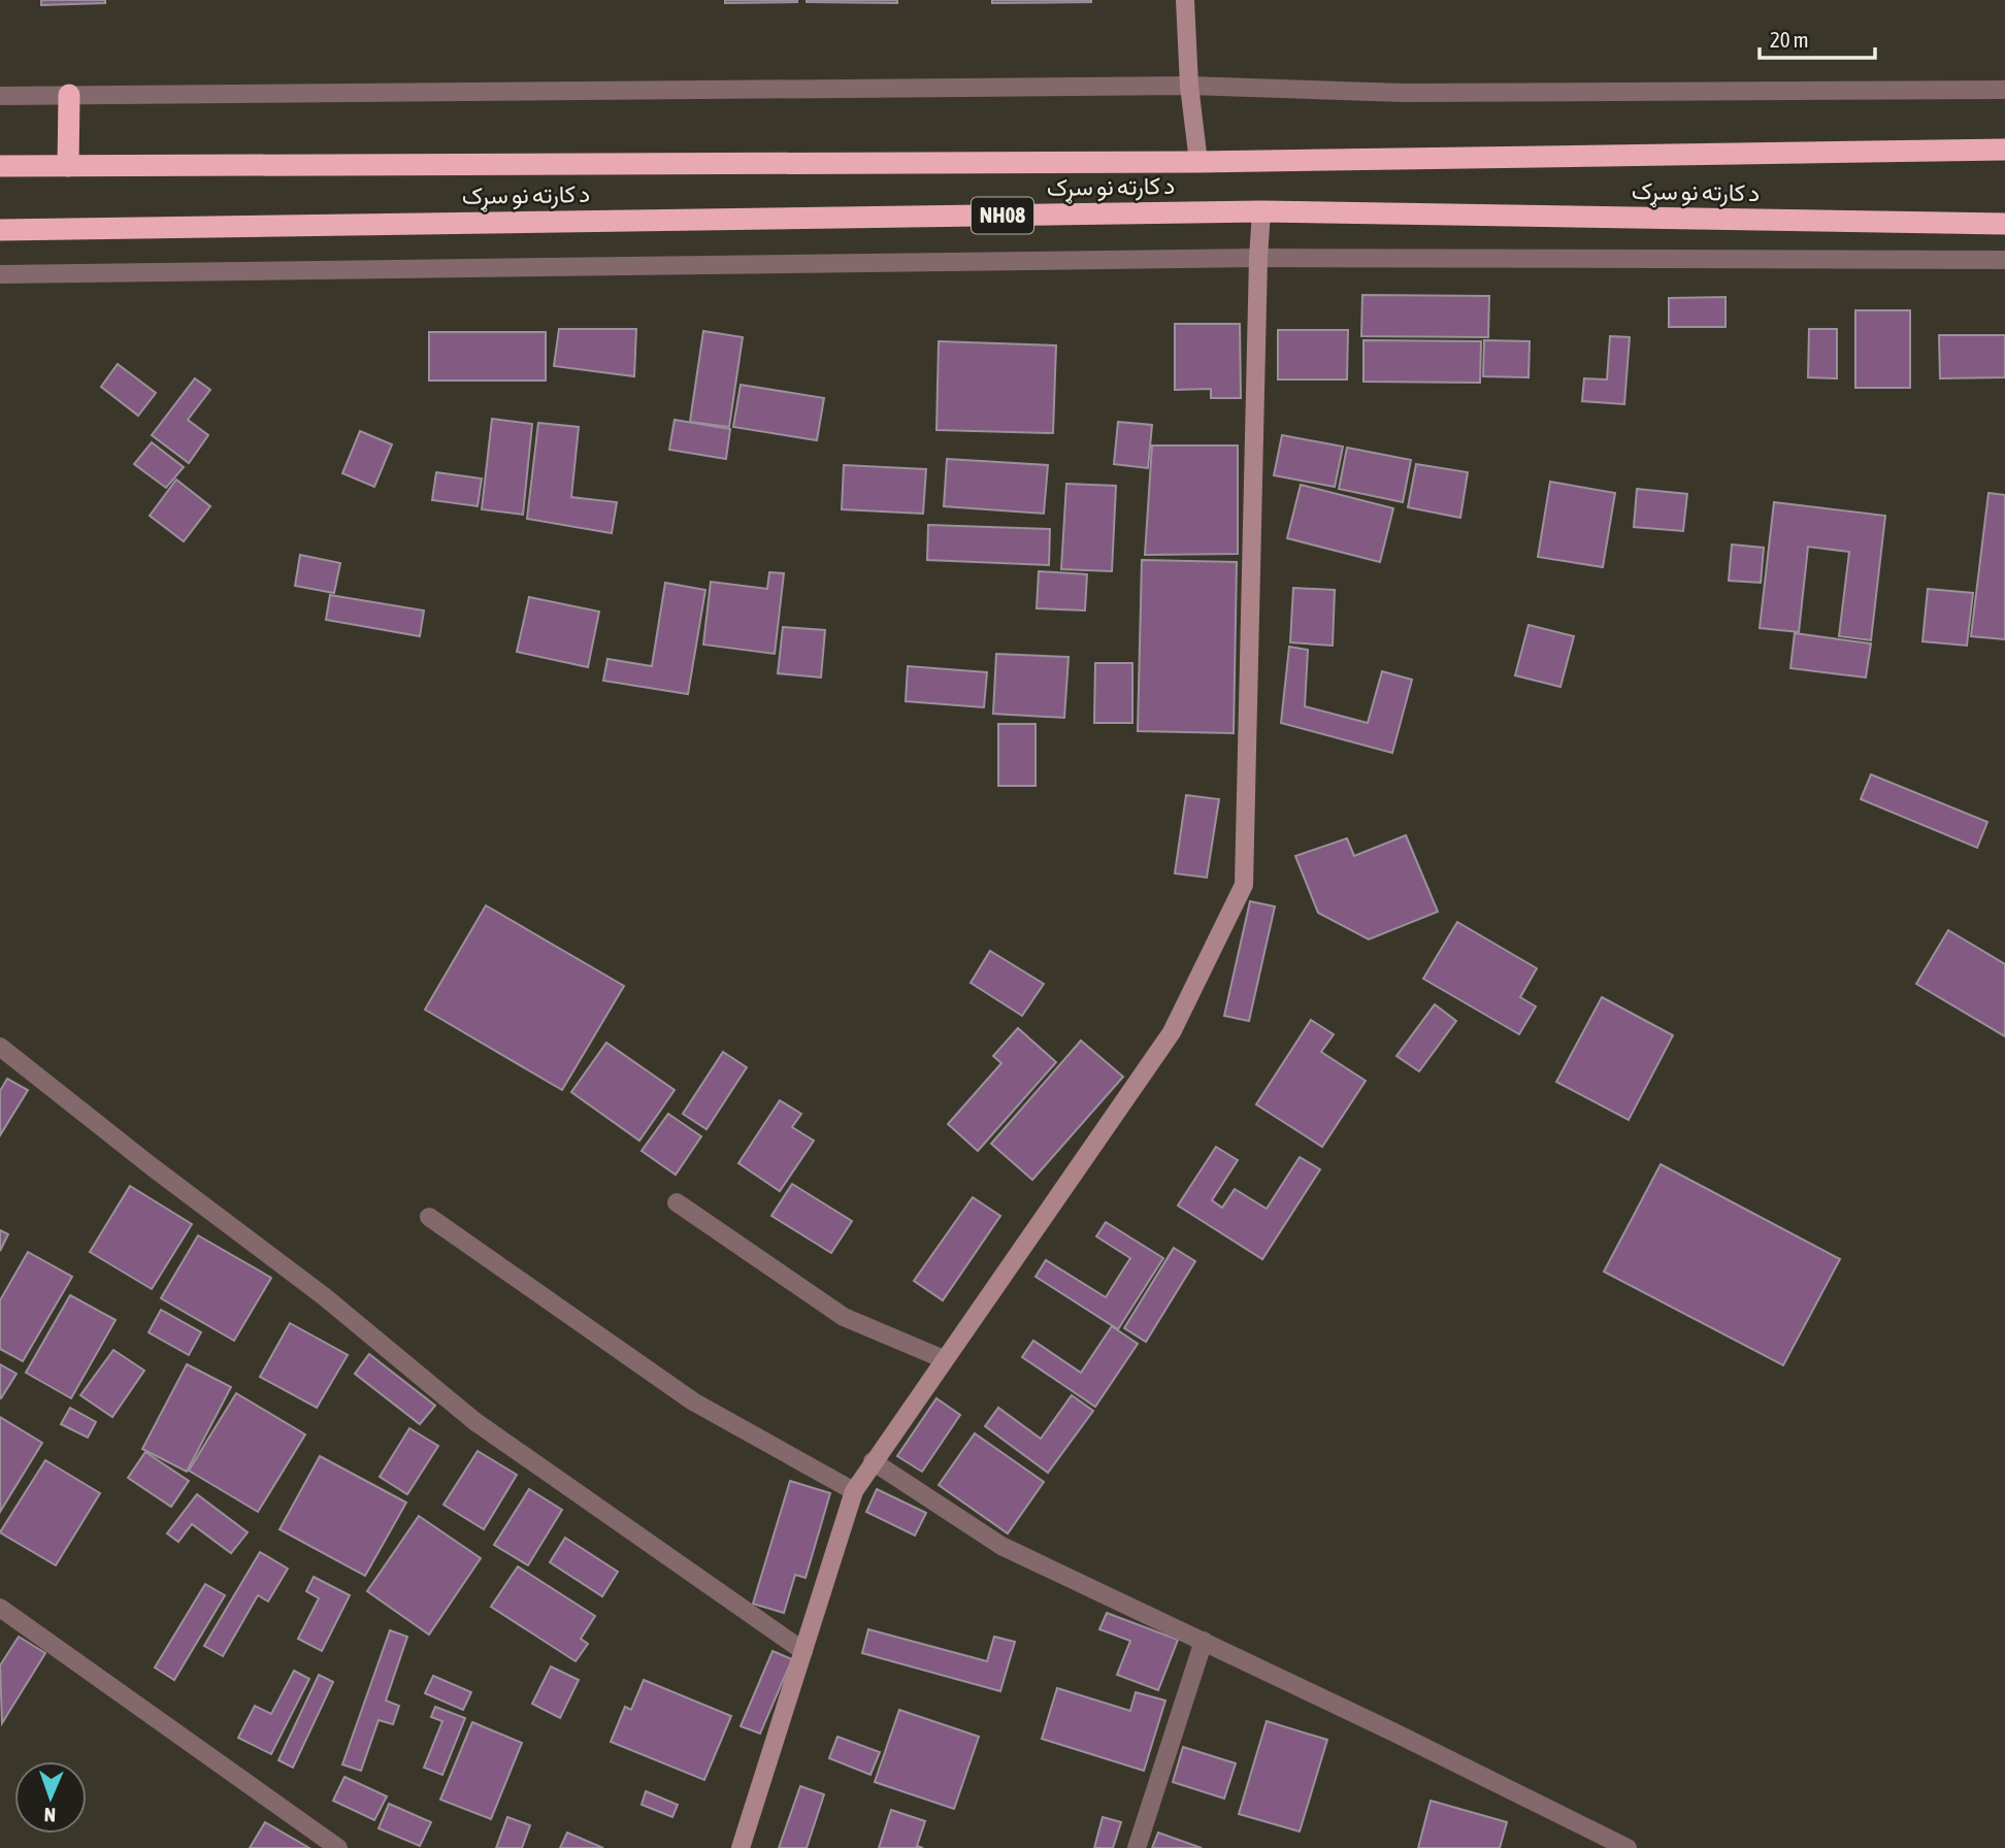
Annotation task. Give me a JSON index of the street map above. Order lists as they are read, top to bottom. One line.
{"streets":{"highway":["د کارته نو سړک","NH08"]},"scale_bar":"20 m","north":"bottom"}
